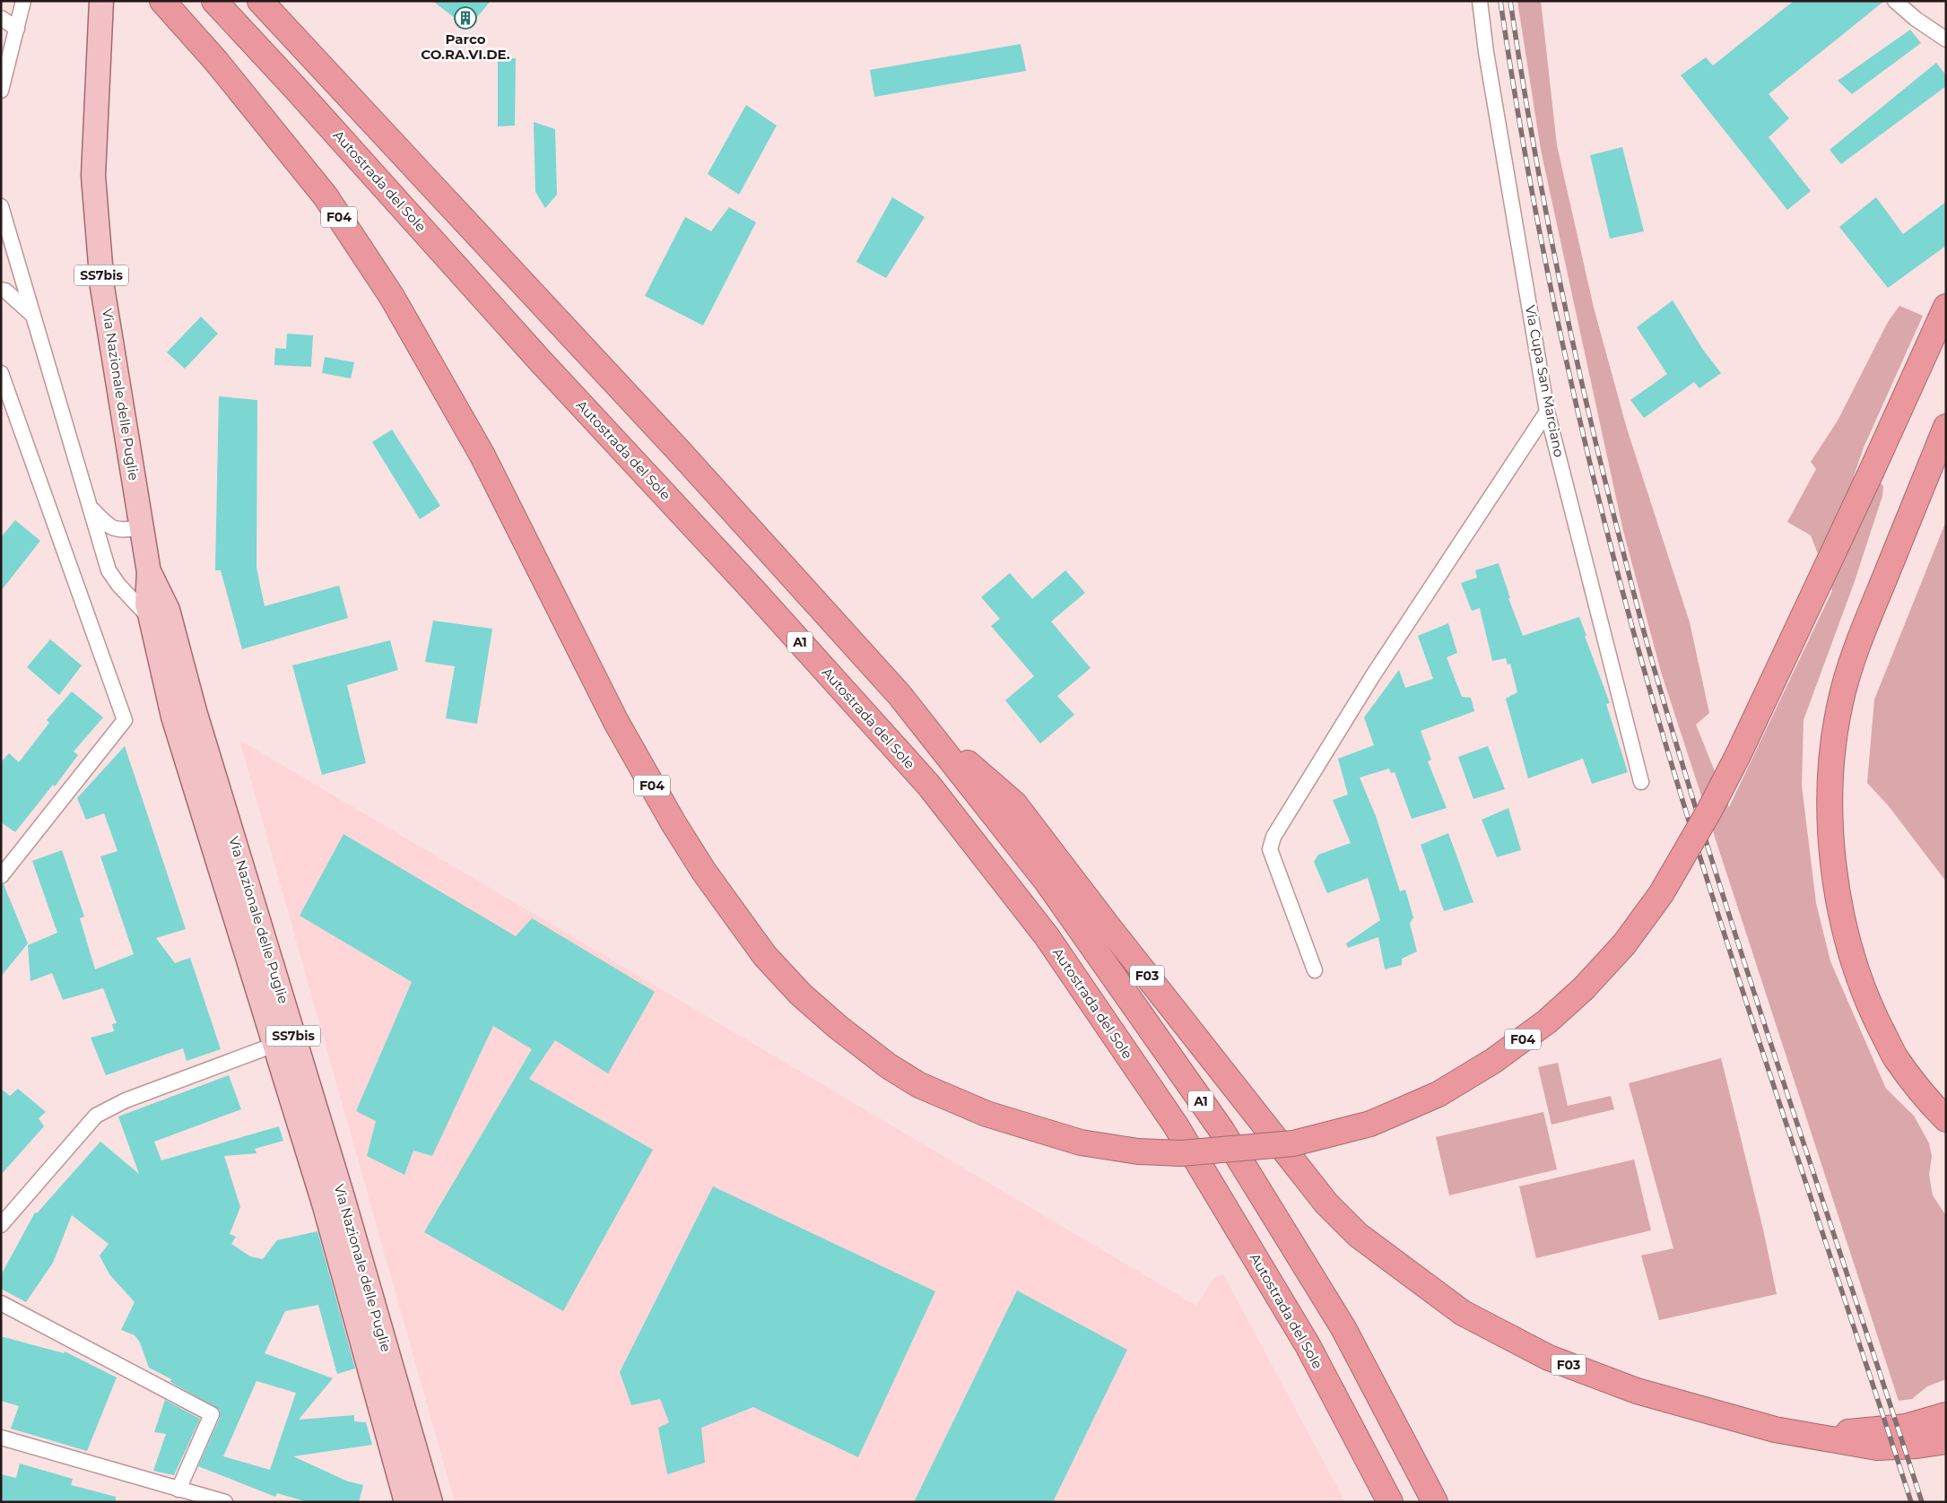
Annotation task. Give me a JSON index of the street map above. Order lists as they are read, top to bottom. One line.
{"streets":{"highway":["Autostrada del Sole","F04","A1","F03"],"main road":["SS7bis","Via Nazionale delle Puglie"],"street":["Via Cupa San Marciano"]},"crossings":[["A1","F03"]],"places":{"building":["Parco CO.RA.VI.DE."]}}
